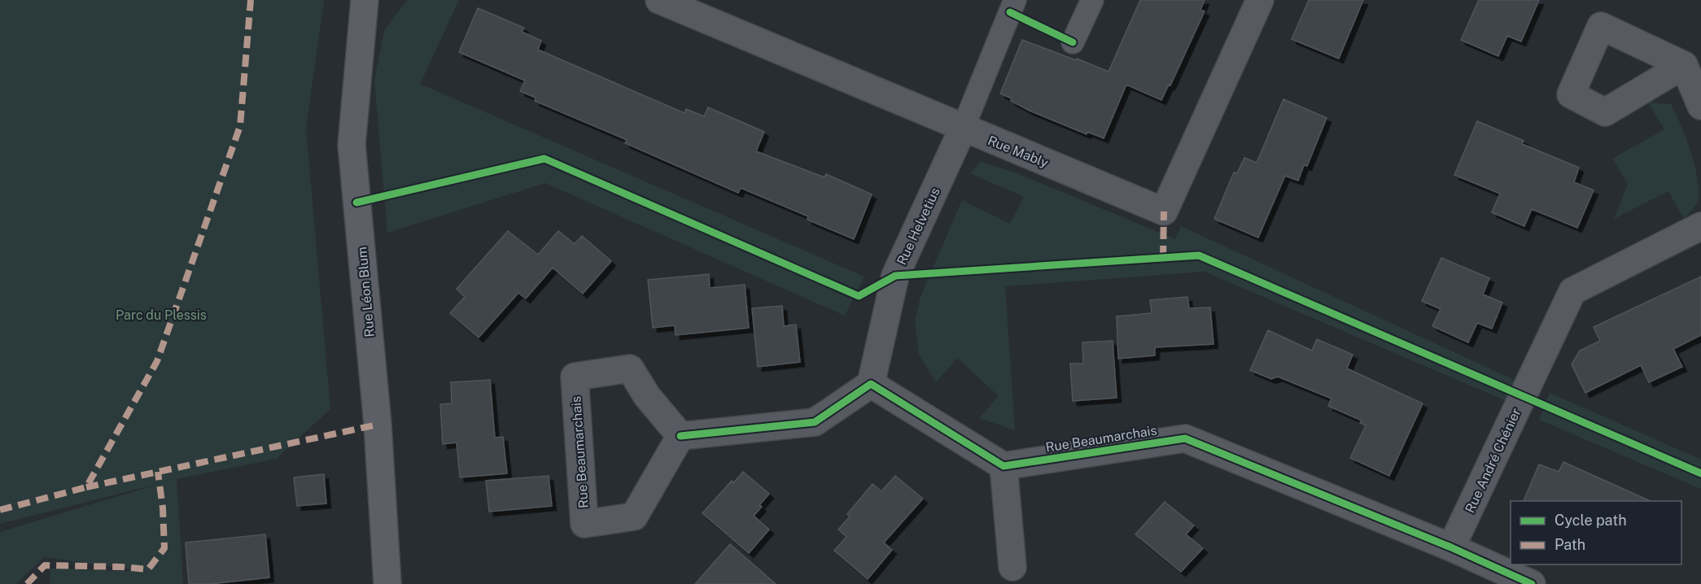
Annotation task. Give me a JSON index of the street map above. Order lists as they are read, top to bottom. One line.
{"streets":{"street":["Rue Mably","Rue Helvetius","Rue Léon Blum","Rue Beaumarchais","Rue André Chénier"]},"crossings":[["Rue Mably","Rue Helvetius"],["Rue Beaumarchais","Rue André Chénier"]],"parks":["Parc du Plessis"],"legend":["Cycle path","Path"]}
